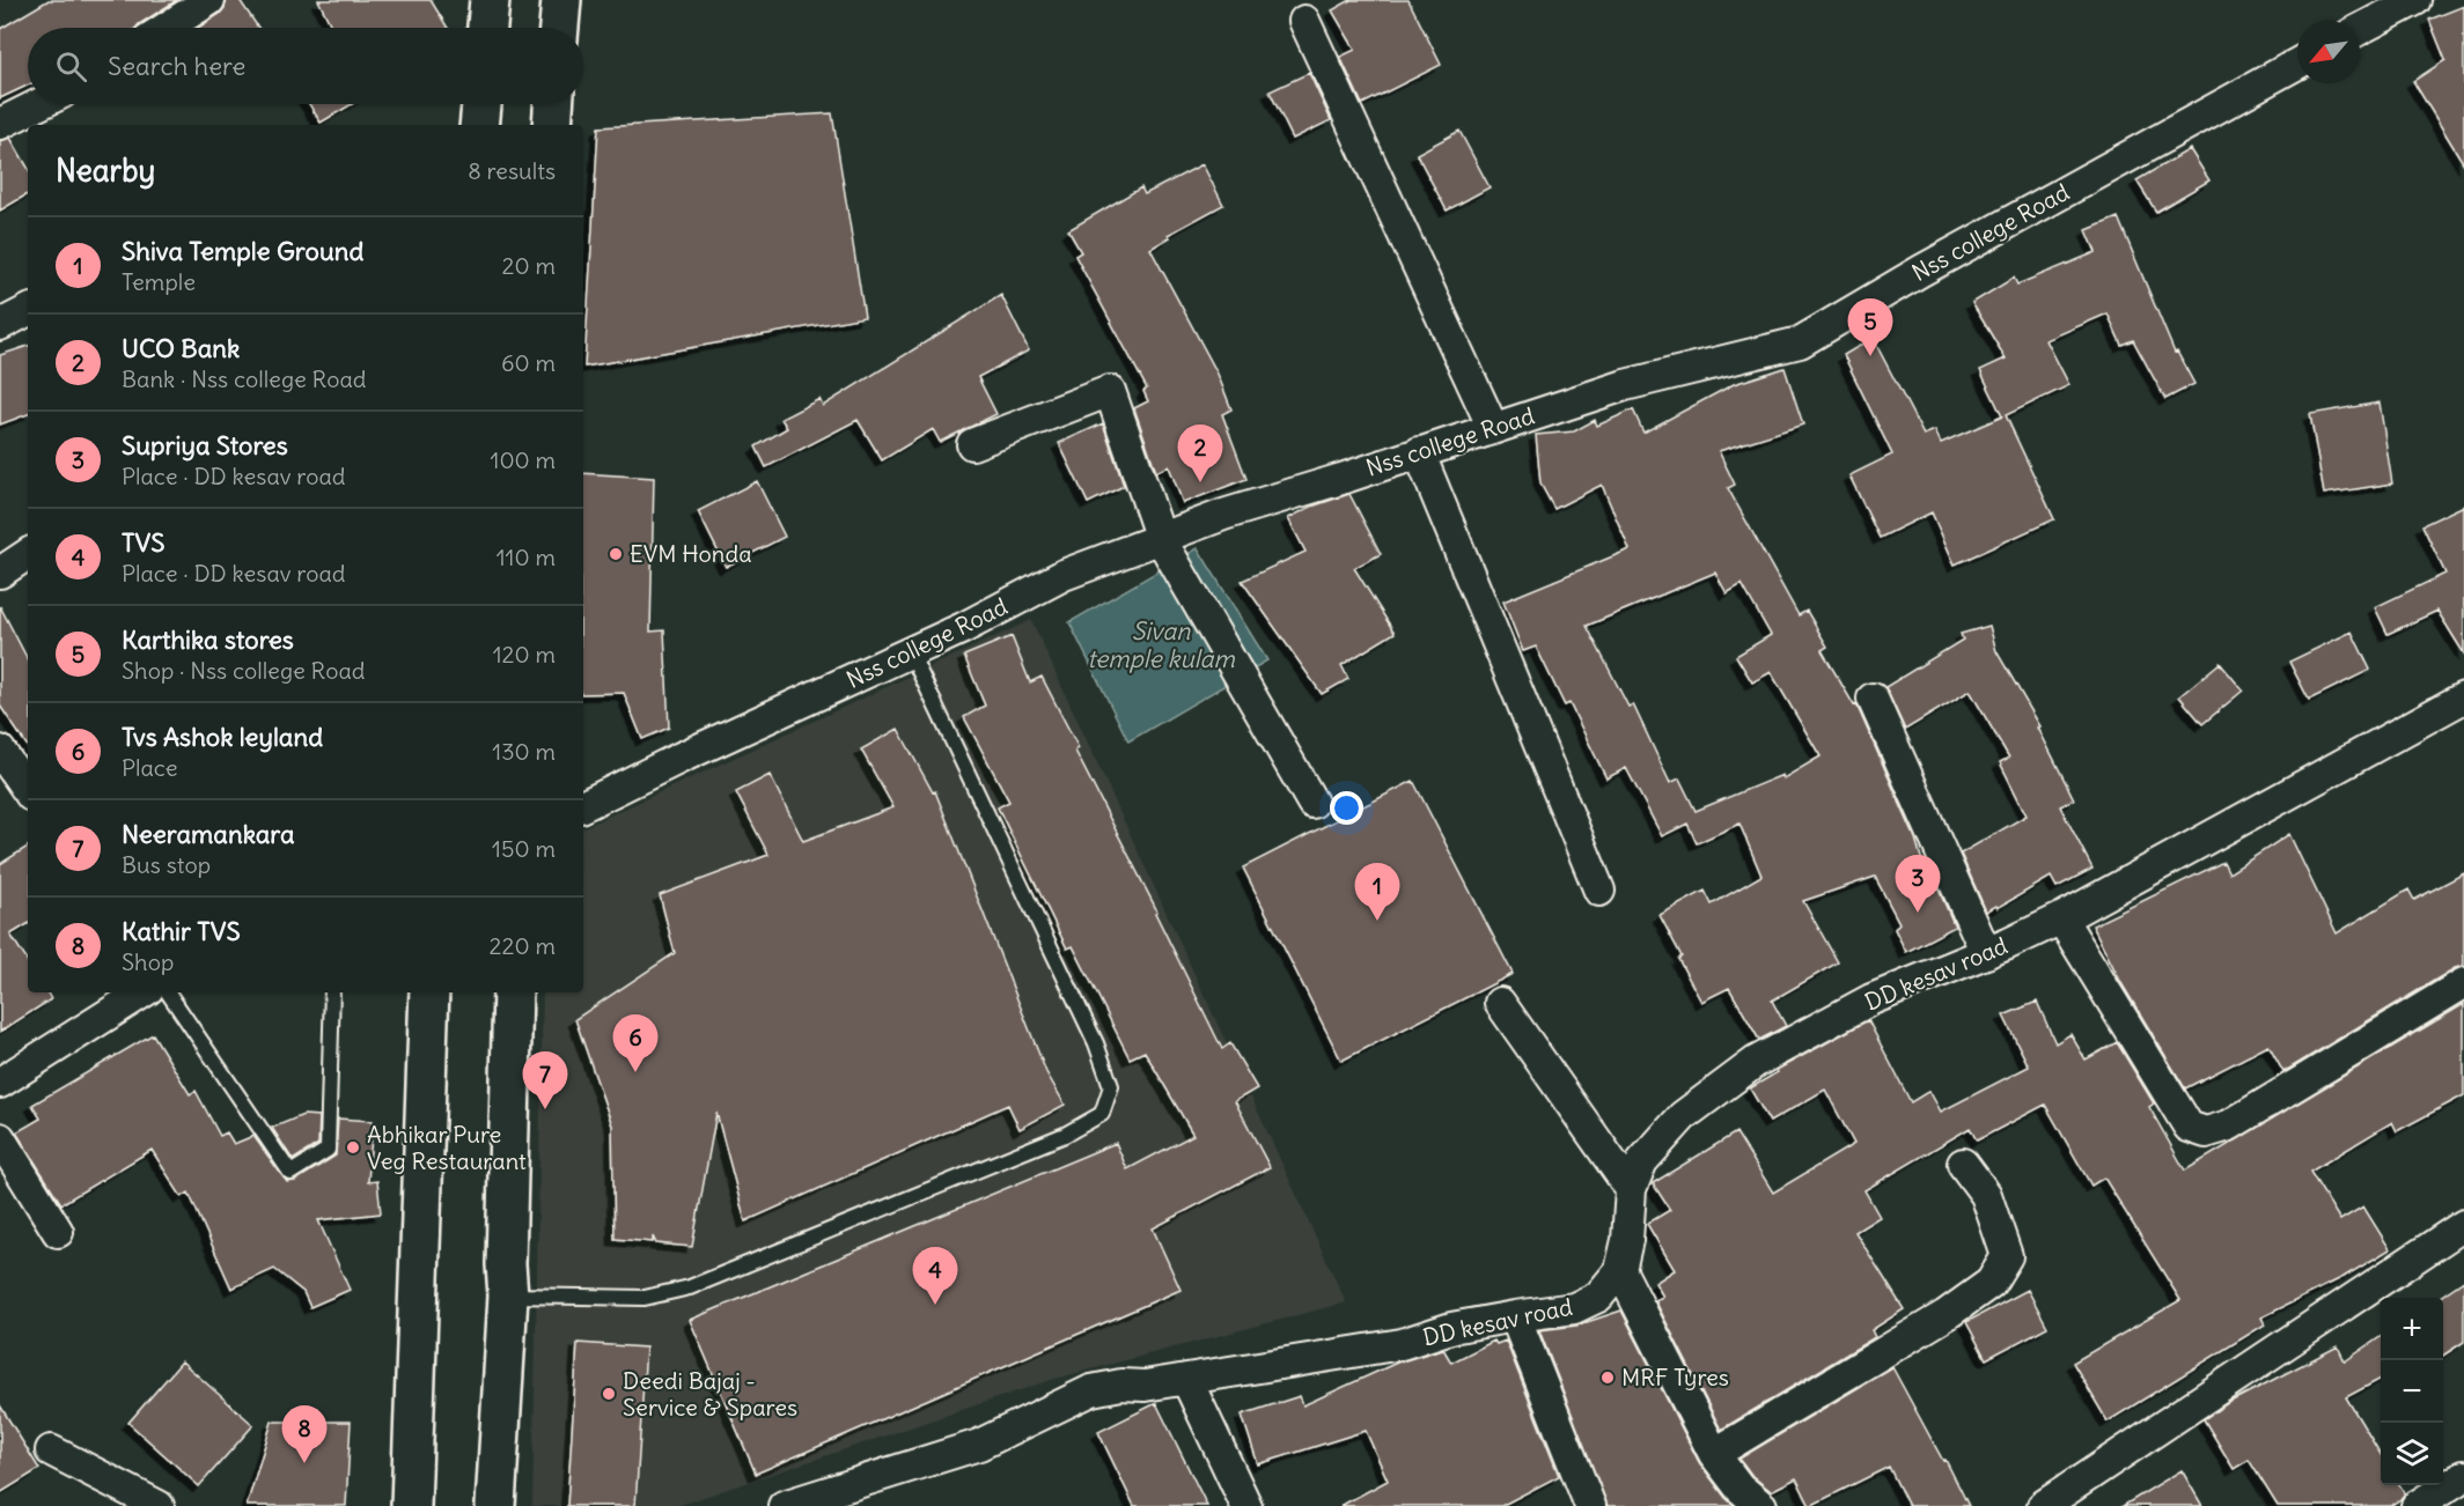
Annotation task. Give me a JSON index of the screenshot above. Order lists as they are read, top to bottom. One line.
{"streets":{"street":["Nss college Road","DD kesav road"]},"water":["Sivan temple kulam"],"places":["EVM Honda","Abhikar Pure Veg Restaurant","MRF Tyres","Deedi Bajaj - Service & Spares"],"north":"bottom left","page":{"search":"Search here","heading":["Nearby","8 results"],"list":[{"mark":"1","name":"Shiva Temple Ground","note":"Temple","value":"20 m"},{"mark":"2","name":"UCO Bank","note":"Bank · Nss college Road","value":"60 m"},{"mark":"3","name":"Supriya Stores","note":"Place · DD kesav road","value":"100 m"},{"mark":"4","name":"TVS","note":"Place · DD kesav road","value":"110 m"},{"mark":"5","name":"Karthika stores","note":"Shop · Nss college Road","value":"120 m"},{"mark":"6","name":"Tvs Ashok leyland","note":"Place","value":"130 m"},{"mark":"7","name":"Neeramankara","note":"Bus stop","value":"150 m"},{"mark":"8","name":"Kathir TVS","note":"Shop","value":"220 m"}],"pins":["5","2","3","1","6","7","4","8"],"map_buttons":["+","−"]}}
